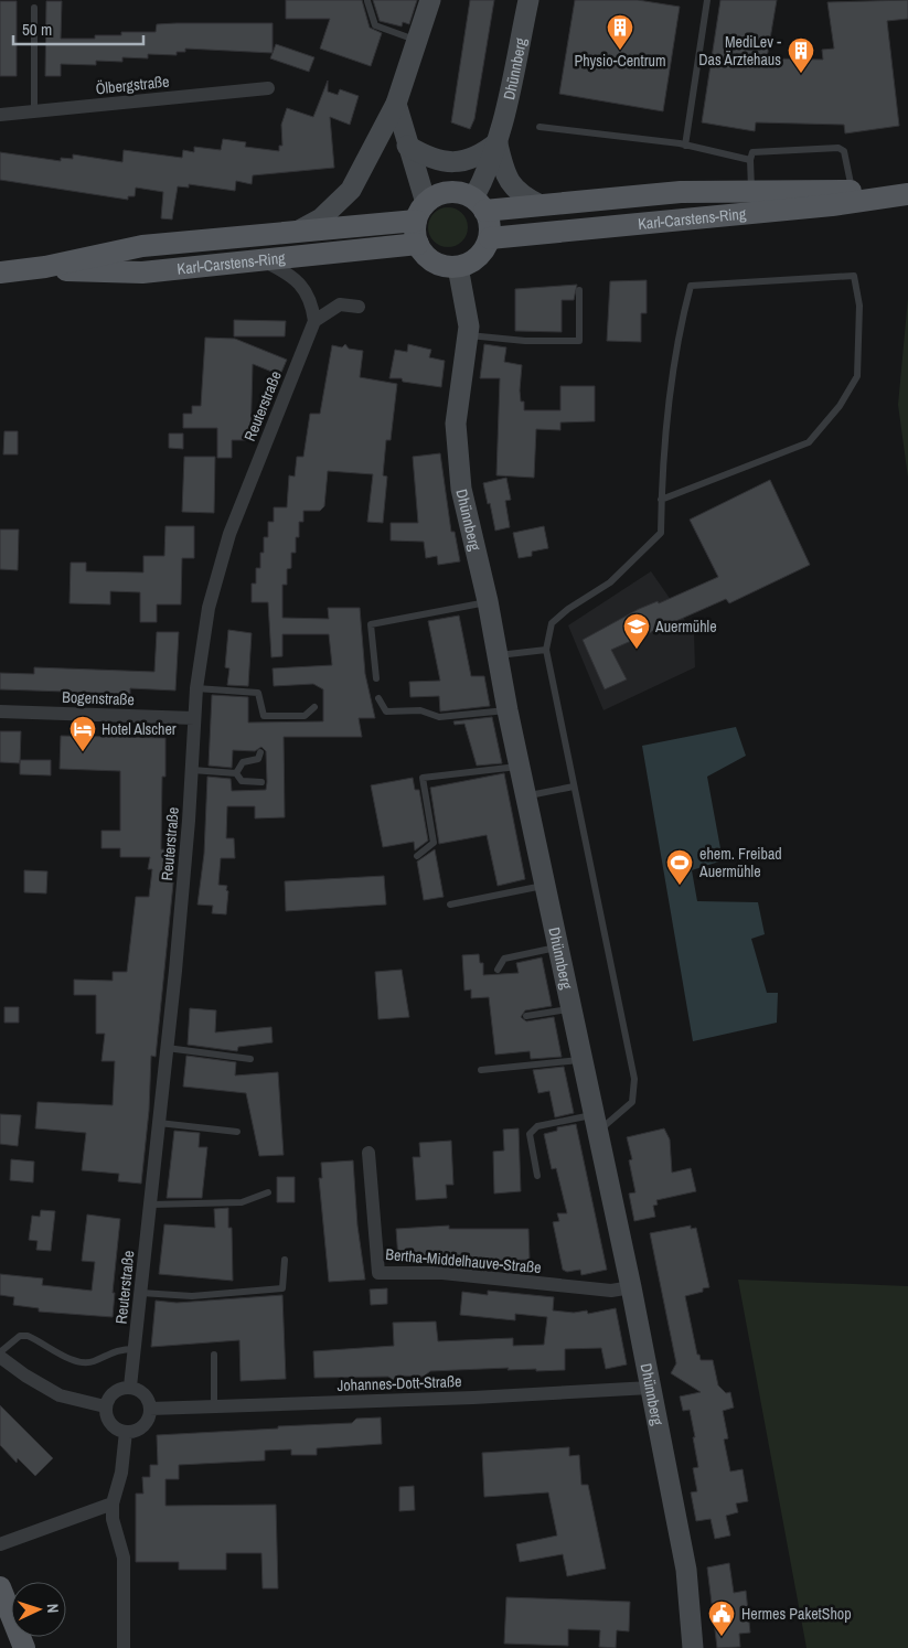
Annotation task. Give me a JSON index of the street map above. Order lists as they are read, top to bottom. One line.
{"streets":{"main road":["Karl-Carstens-Ring"],"street":["Dhünnberg","Ölbergstraße","Reuterstraße","Bogenstraße","Bertha-Middelhauve-Straße","Johannes-Dott-Straße"]},"crossings":[["Dhünnberg","Karl-Carstens-Ring"],["Dhünnberg","Bertha-Middelhauve-Straße"],["Dhünnberg","Johannes-Dott-Straße"],["Reuterstraße","Bogenstraße"],["Reuterstraße","Johannes-Dott-Straße"]],"places":{"building":["Physio-Centrum","MediLev - Das Ärztehaus"],"school or university":["Auermühle"],"hotel":["Hotel Alscher"],"sports":["ehem. Freibad Auermühle"],"public building":["Hermes PaketShop"]},"scale_bar":"50 m","north":"right"}
